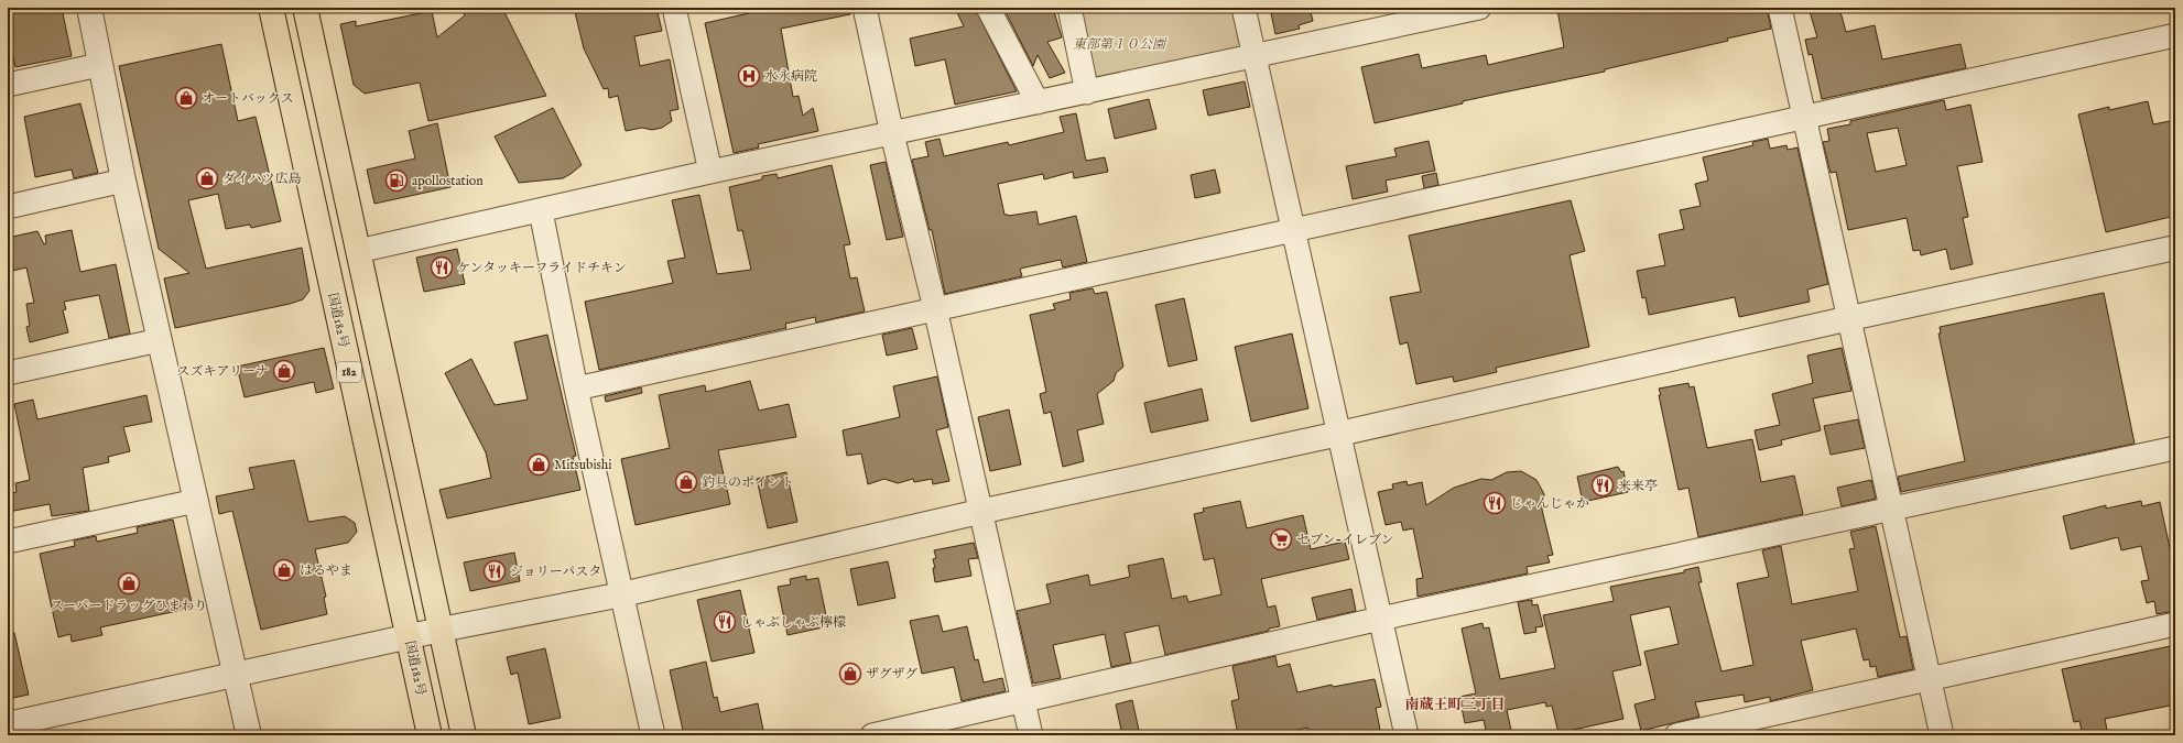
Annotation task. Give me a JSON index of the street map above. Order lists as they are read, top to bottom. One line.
{"streets":{"highway":["国道182号","182"]},"districts":["南蔵王町三丁目"],"parks":["東部第１０公園"],"places":{"hospital":["水永病院"],"shop":["オートバックス","ダイハツ広島","スズキアリーナ","Mitsubishi","釣具のポイント","はるやま","スーパードラッグひまわり","ザグザグ"],"fuel station":["apollostation"],"restaurant":["ケンタッキーフライドチキン","来来亭","じゃんじゃか","ジョリーパスタ","しゃぶしゃぶ檸檬"],"supermarket":["セブン-イレブン"]}}
